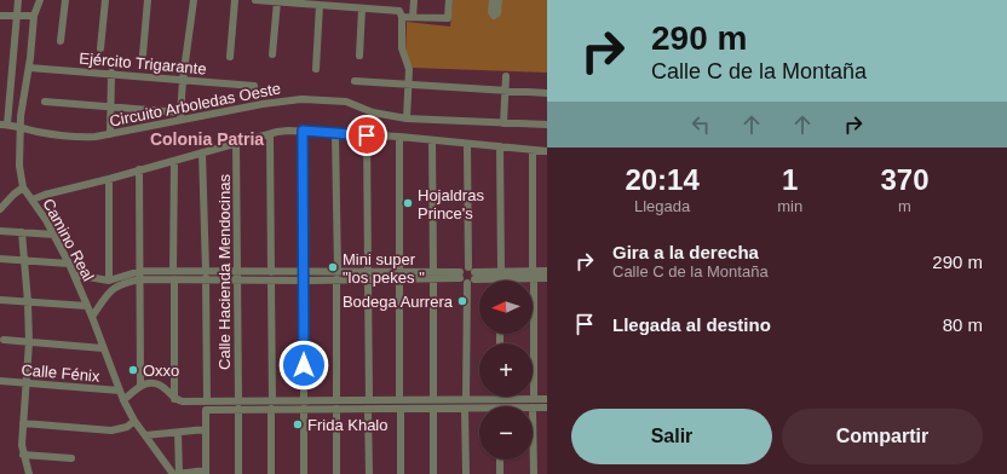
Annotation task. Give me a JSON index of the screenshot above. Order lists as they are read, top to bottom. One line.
{"streets":{"street":["Ejército Trigarante","Circuito Arboledas Oeste","Camino Real","Calle Hacienda Mendocinas","Calle Fénix"]},"crossings":[["Ejército Trigarante","Camino Real"],["Circuito Arboledas Oeste","Camino Real"],["Camino Real","Calle Fénix"]],"districts":["Colonia Patria"],"places":["Hojaldras Prince's","Mini super \"los pekes \"","Bodega Aurrera","Oxxo","Frida Khalo"],"north":"left","page":{"turn":["290 m","Calle C de la Montaña"],"eta":["20:14","Llegada","1","min","370","m"],"list":[{"name":"Gira a la derecha","note":"Calle C de la Montaña","value":"290 m"},{"name":"Llegada al destino","value":"80 m"}],"map_buttons":["+","−"],"buttons":["Salir","Compartir"]}}
